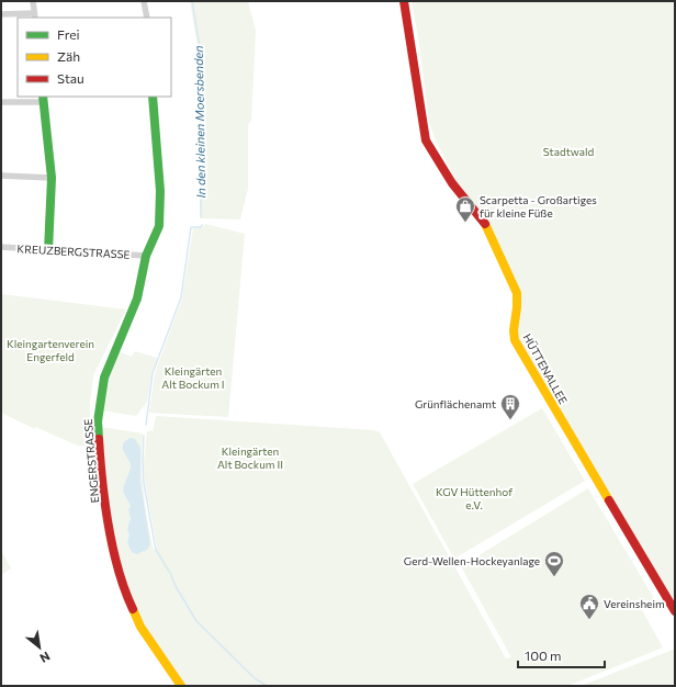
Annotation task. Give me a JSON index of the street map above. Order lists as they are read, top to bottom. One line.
{"streets":{"street":["KREUZBERGSTRASSE","HÜTTENALLEE","ENGERSTRASSE"]},"crossings":[["KREUZBERGSTRASSE","ENGERSTRASSE"]],"water":["In den kleinen Moersbenden"],"parks":["Stadtwald","Kleingartenverein Engerfeld","Kleingärten Alt Bockum I","Kleingärten Alt Bockum II","KGV Hüttenhof e.V."],"places":{"shop":["Scarpetta - Großartiges für kleine Füße"],"building":["Grünflächenamt"],"sports":["Gerd-Wellen-Hockeyanlage"],"public building":["Vereinsheim"]},"legend":["Frei","Zäh","Stau"],"scale_bar":"100 m","north":"bottom right"}
